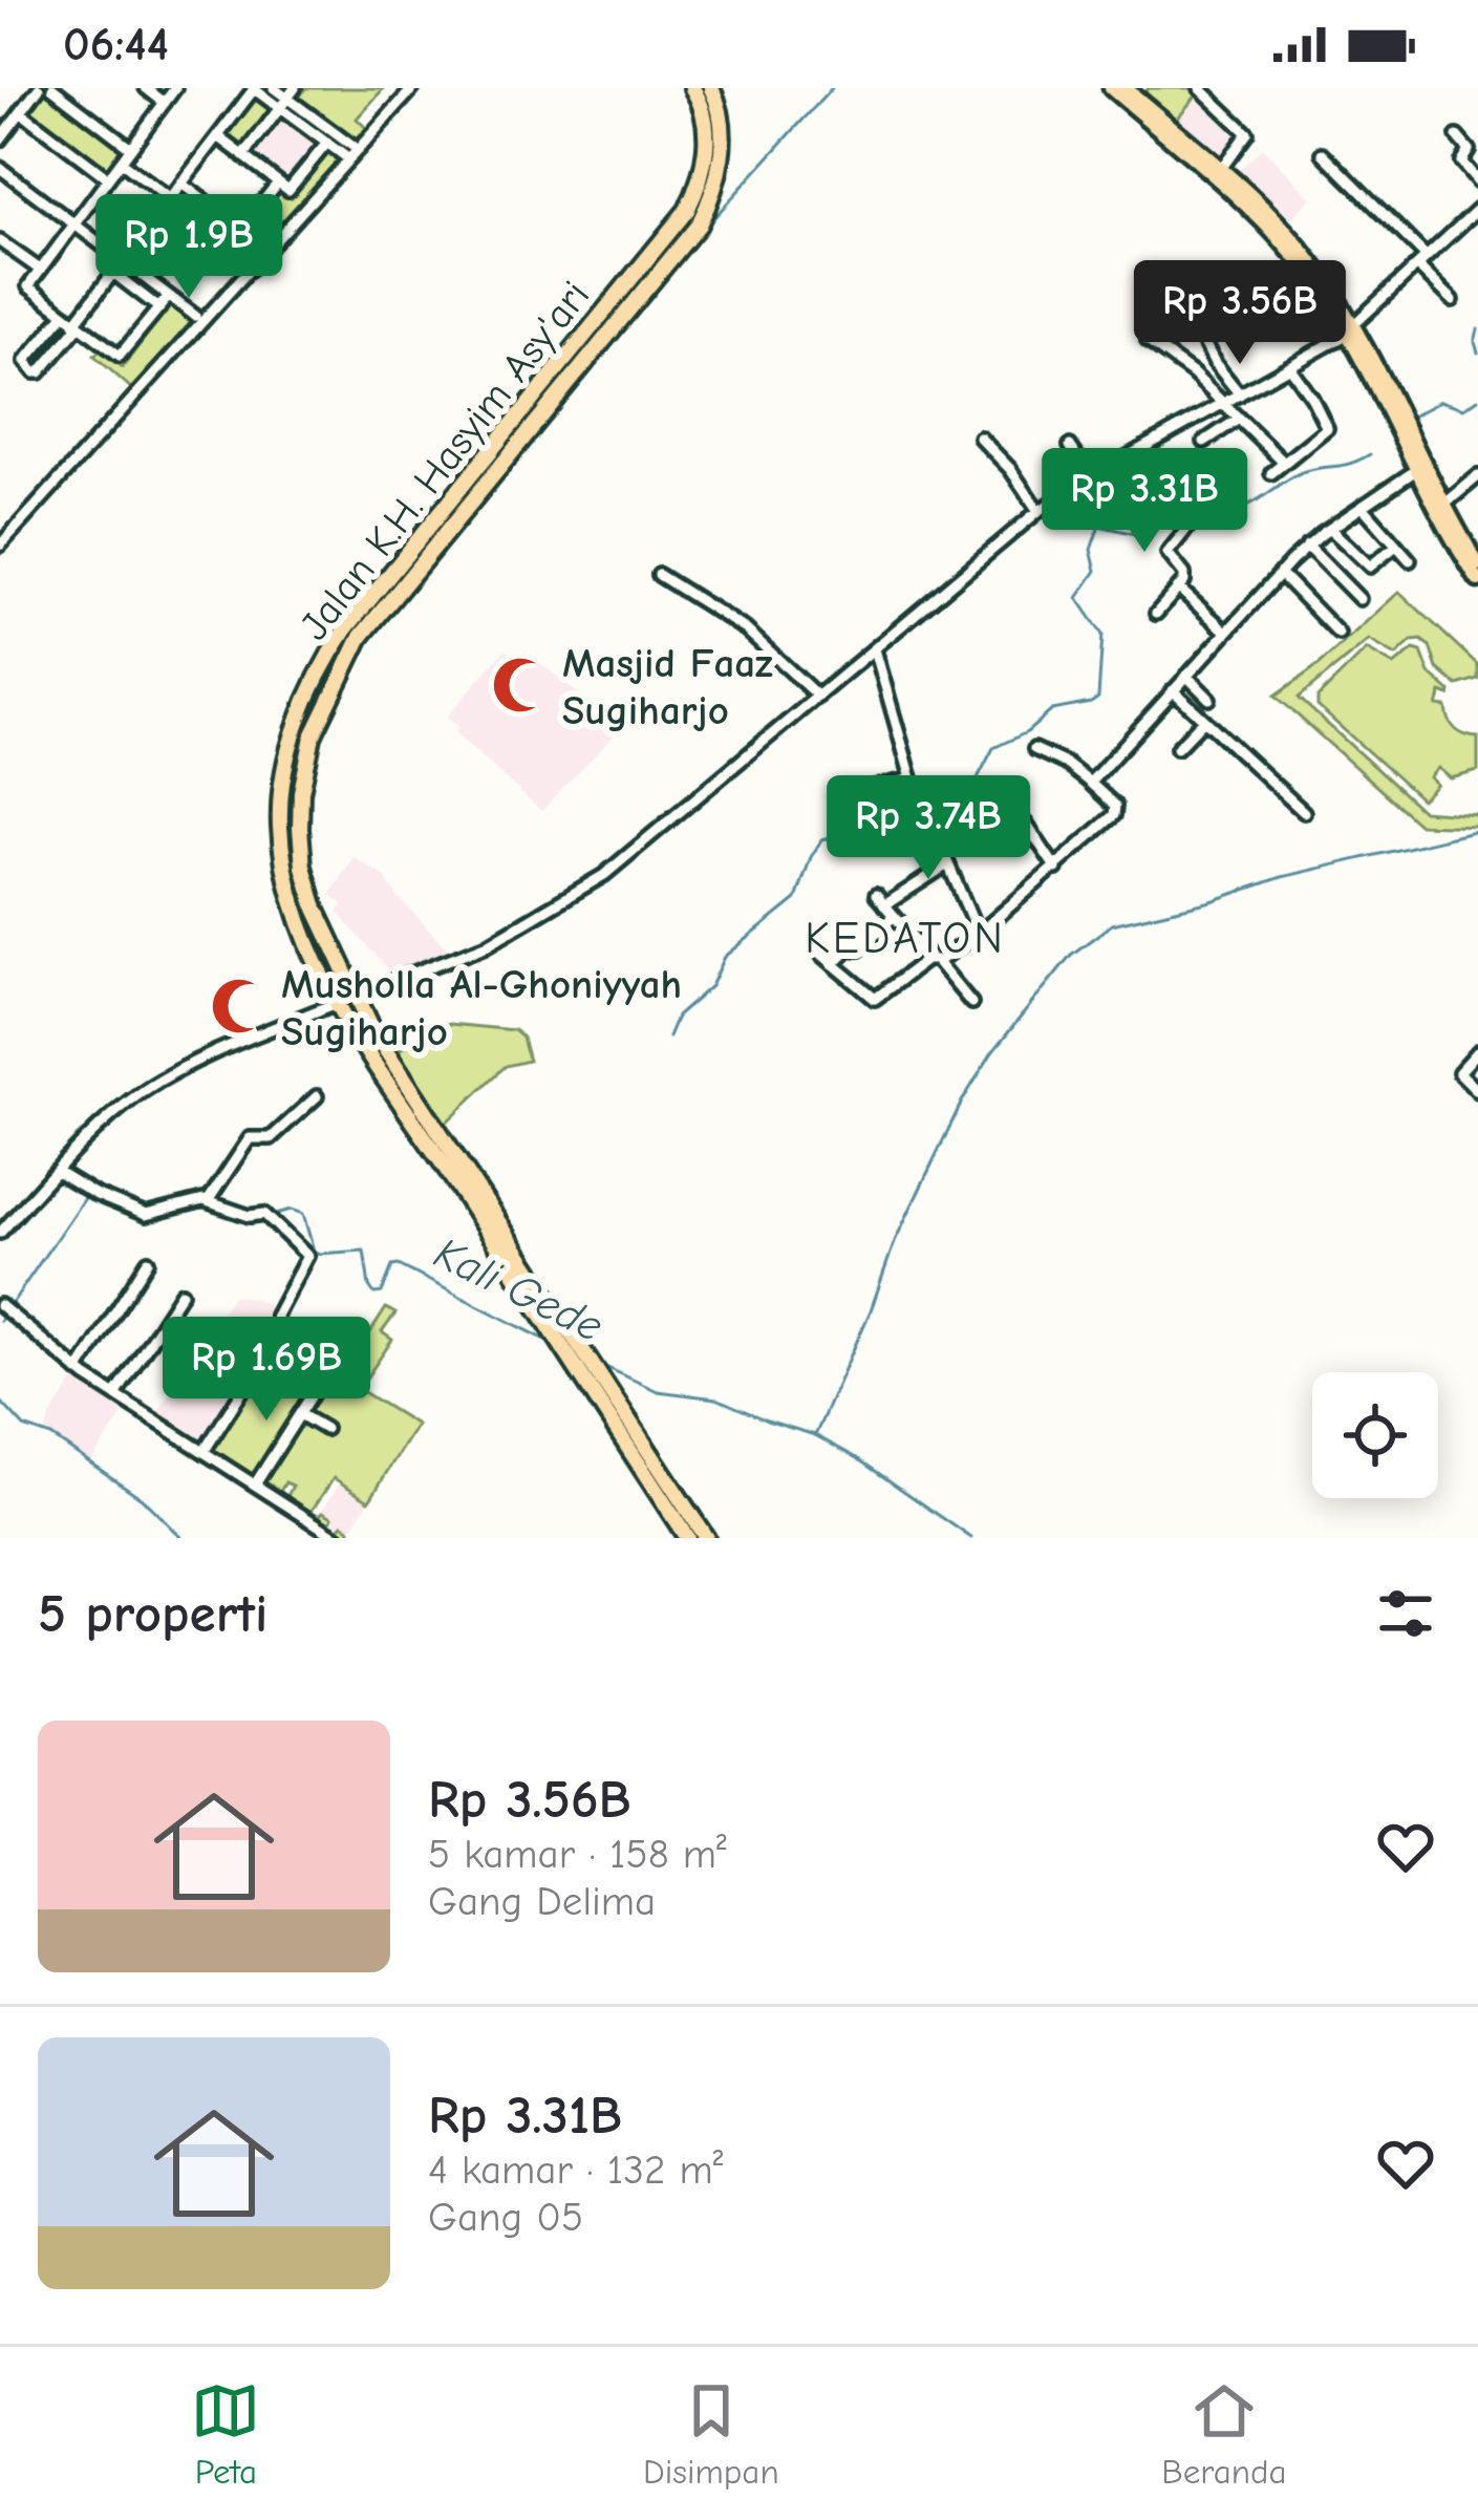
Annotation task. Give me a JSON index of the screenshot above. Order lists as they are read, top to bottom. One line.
{"streets":{"highway":["Jalan K.H. Hasyim Asy'ari"]},"districts":["KEDATON"],"water":["Kali Gede"],"places":{"mosque":["Masjid Faaz Sugiharjo","Musholla Al-Ghoniyyah Sugiharjo"]},"page":{"status":"06:44","price":["Rp 1.9B","Rp 3.56B","Rp 3.31B","Rp 3.74B","Rp 1.69B"],"heading":"5 properti","list":[{"name":"Rp 3.56B","note":"5 kamar · 158 m² · Gang Delima"},{"name":"Rp 3.31B","note":"4 kamar · 132 m² · Gang 05"}],"tabs":["Peta","Disimpan","Beranda"]}}
